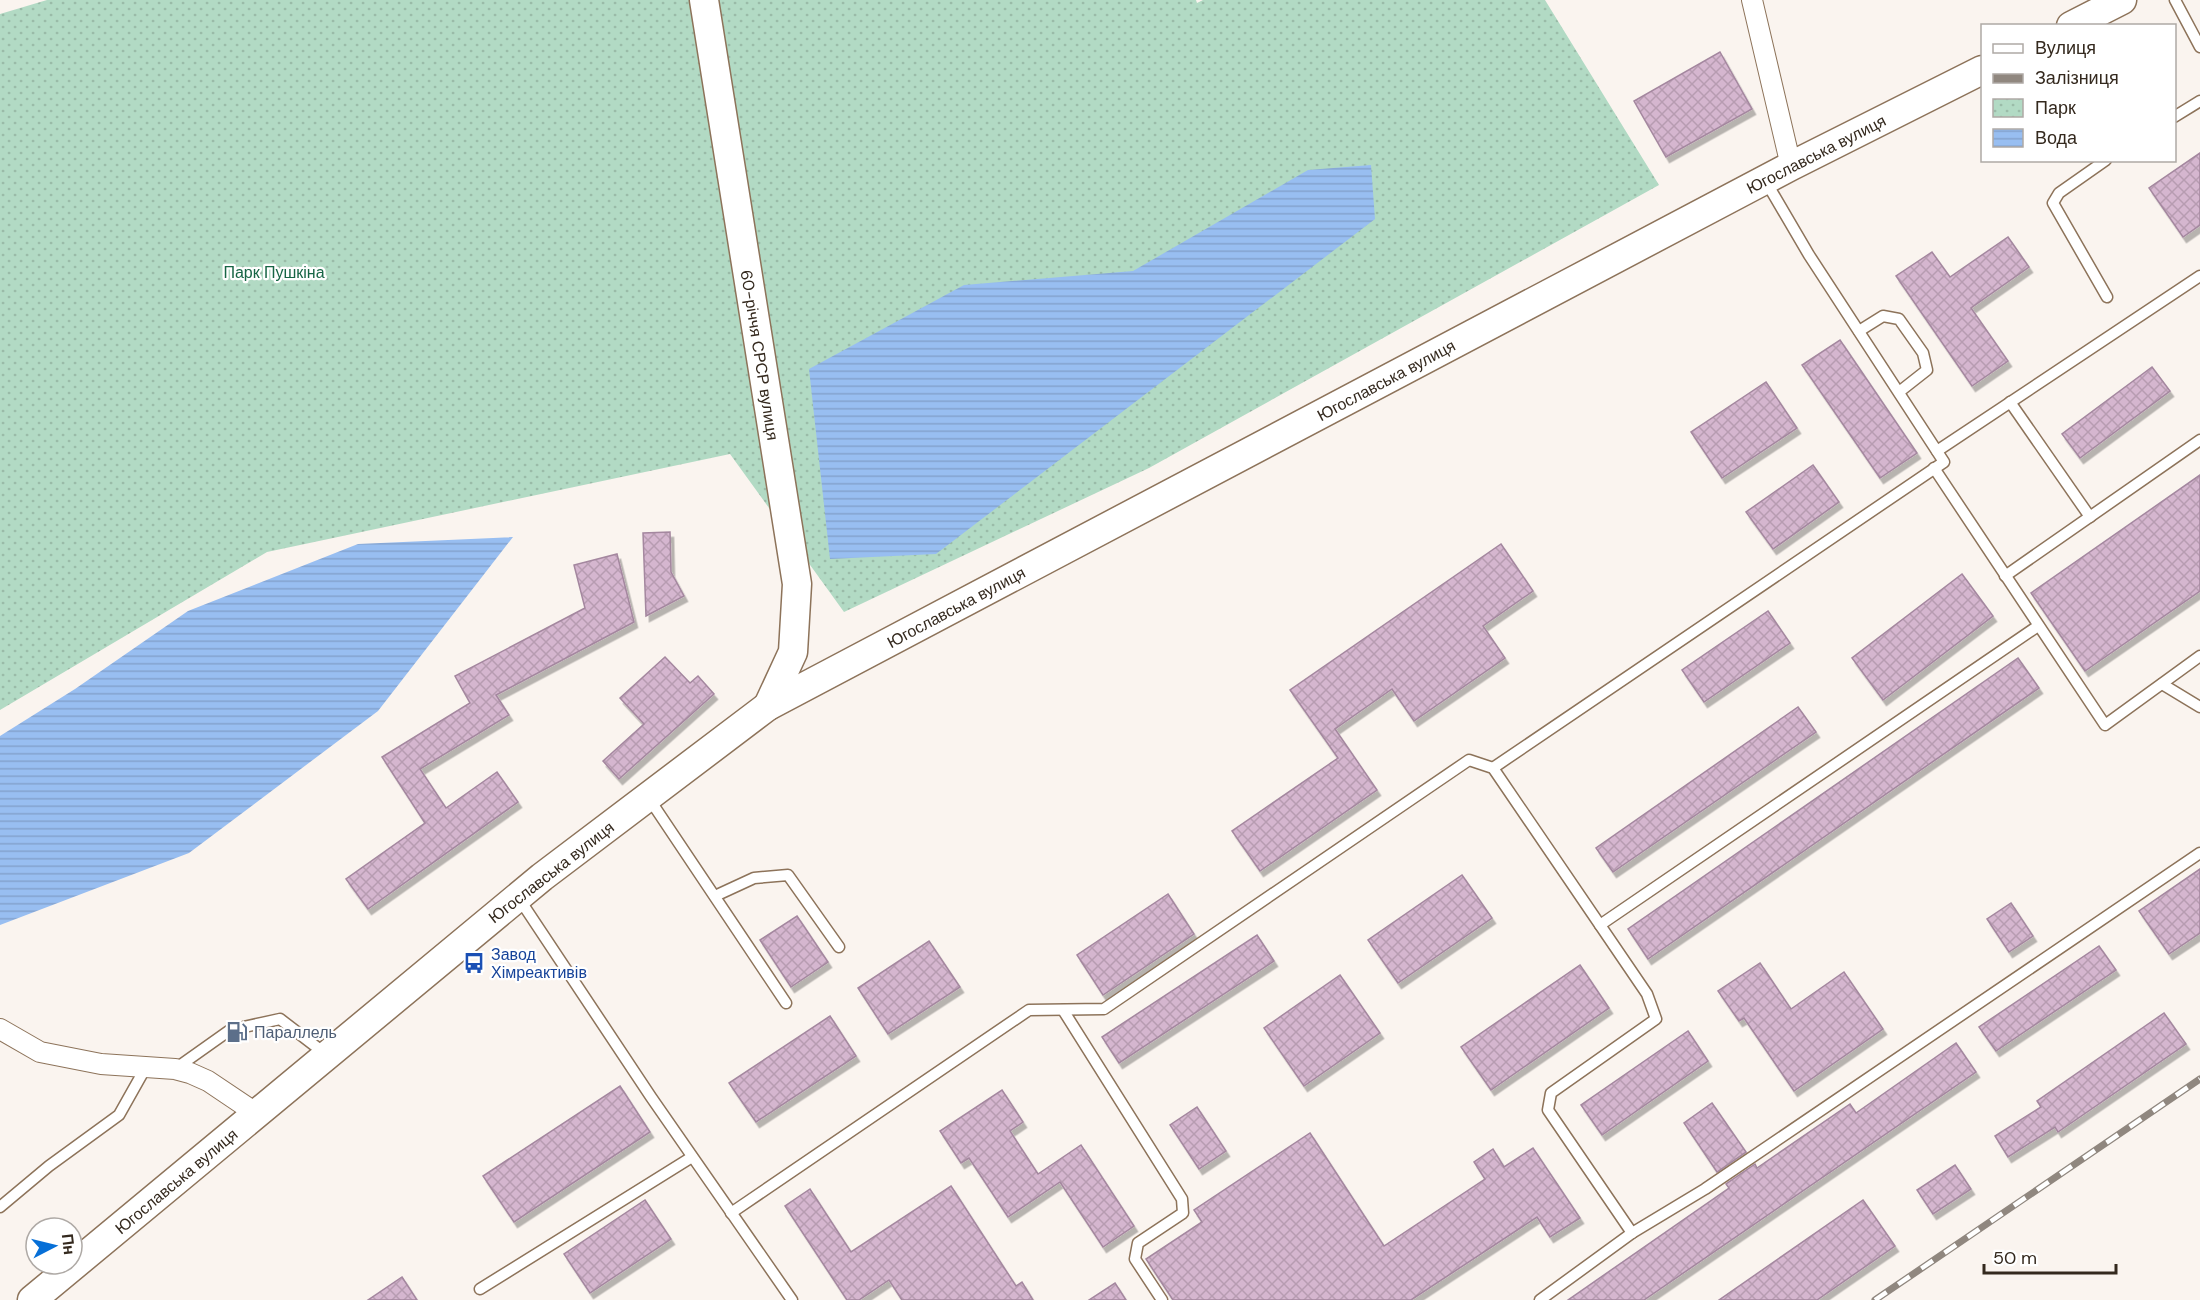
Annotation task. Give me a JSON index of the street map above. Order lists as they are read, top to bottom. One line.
{"streets":{"main road":["Югославська вулиця","60-річчя СРСР вулиця"]},"crossings":[["Югославська вулиця","60-річчя СРСР вулиця"]],"parks":["Парк Пушкіна"],"places":{"bus stop":["Завод Хімреактивів"],"fuel station":["Параллель"]},"legend":["Вулиця","Залізниця","Парк","Вода"],"scale_bar":"50 m","north":"right"}
